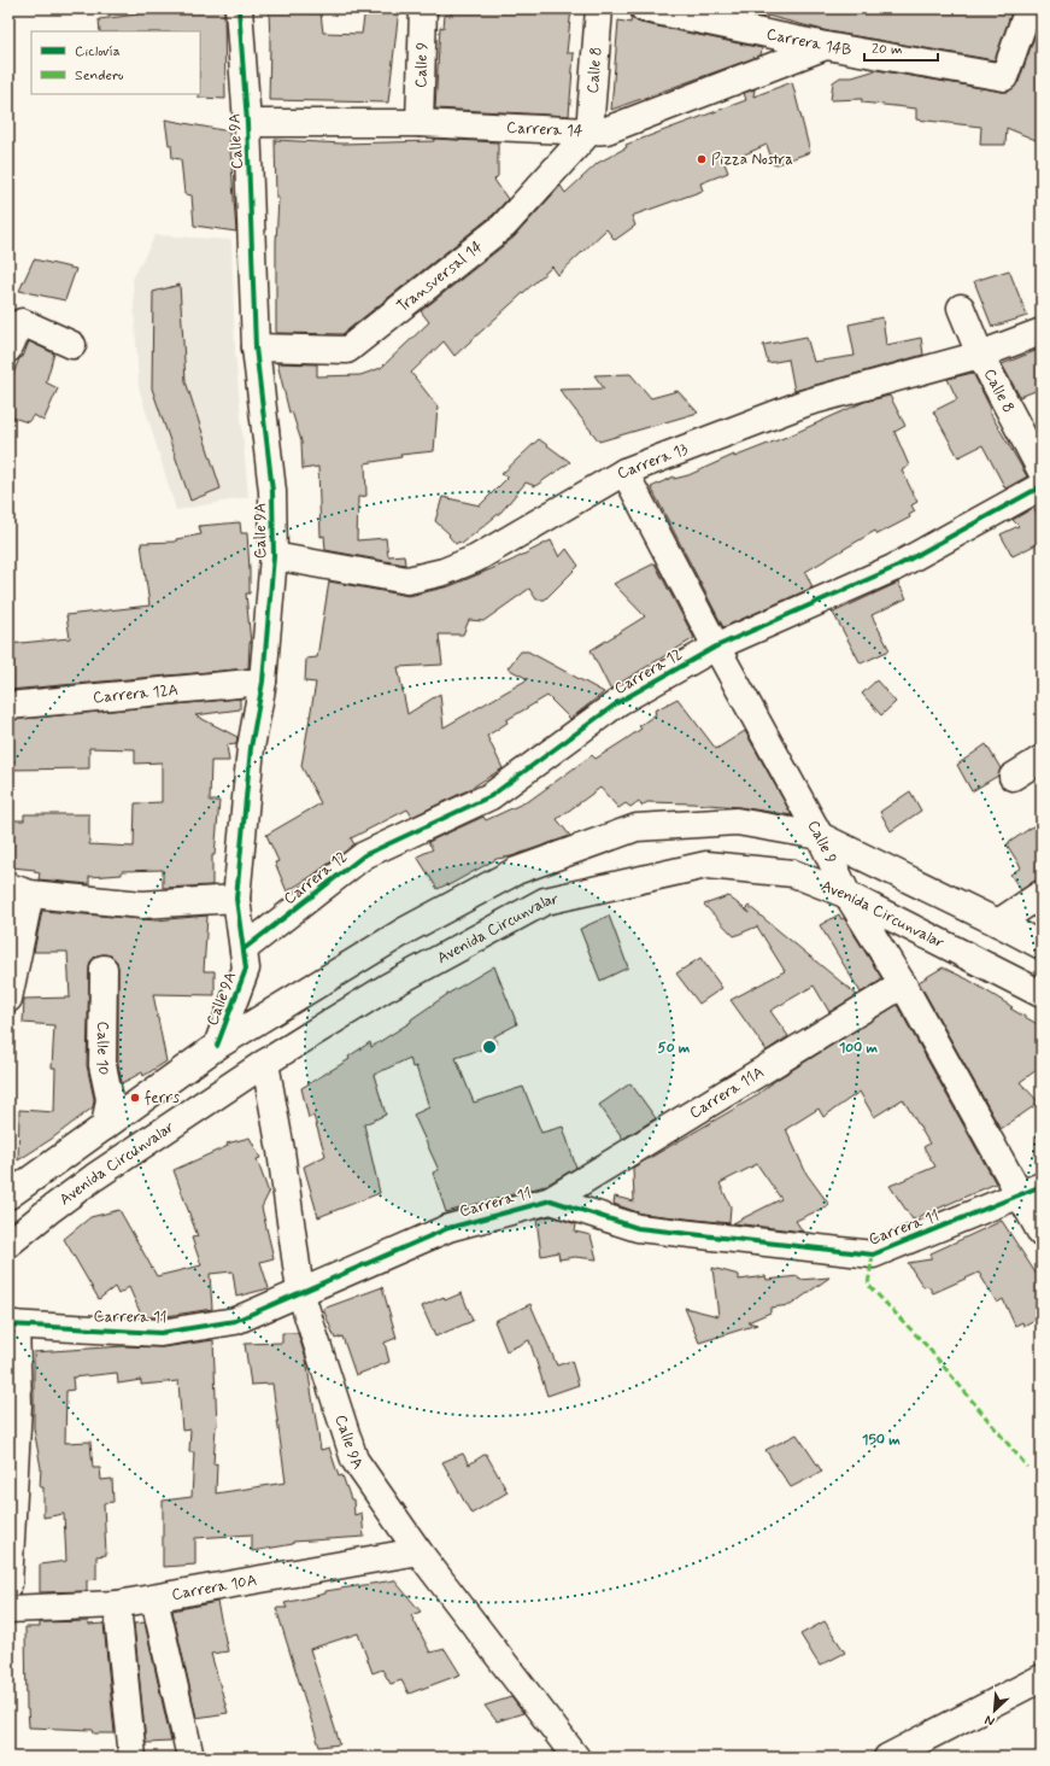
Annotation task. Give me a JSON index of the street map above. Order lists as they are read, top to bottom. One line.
{"streets":{"street":["Carrera 14B","Calle 9","Calle 8","Carrera 14","Calle 9A","Transversal 14","Carrera 13","Carrera 12","Carrera 12A","Avenida Circunvalar","Calle 10","Carrera 11A","Carrera 11","Carrera 10A"]},"crossings":[["Carrera 14B","Carrera 14"],["Calle 9","Carrera 14"],["Calle 9","Carrera 13"],["Calle 9","Carrera 12"],["Calle 9","Avenida Circunvalar"],["Calle 9","Carrera 11A"],["Calle 9","Carrera 11"],["Calle 8","Carrera 14"],["Calle 8","Transversal 14"],["Calle 8","Carrera 13"],["Carrera 14","Calle 9A"],["Carrera 14","Transversal 14"],["Calle 9A","Transversal 14"],["Calle 9A","Carrera 13"],["Calle 9A","Carrera 12"],["Calle 9A","Carrera 12A"],["Calle 9A","Avenida Circunvalar"],["Calle 9A","Carrera 11"],["Calle 9A","Carrera 10A"],["Carrera 11A","Carrera 11"]],"places":["Pizza Nostra","ferrs"],"legend":["Ciclovía","Sendero"],"scale_bar":"20 m","north":"bottom left","rings":["50 m","100 m","150 m"]}
